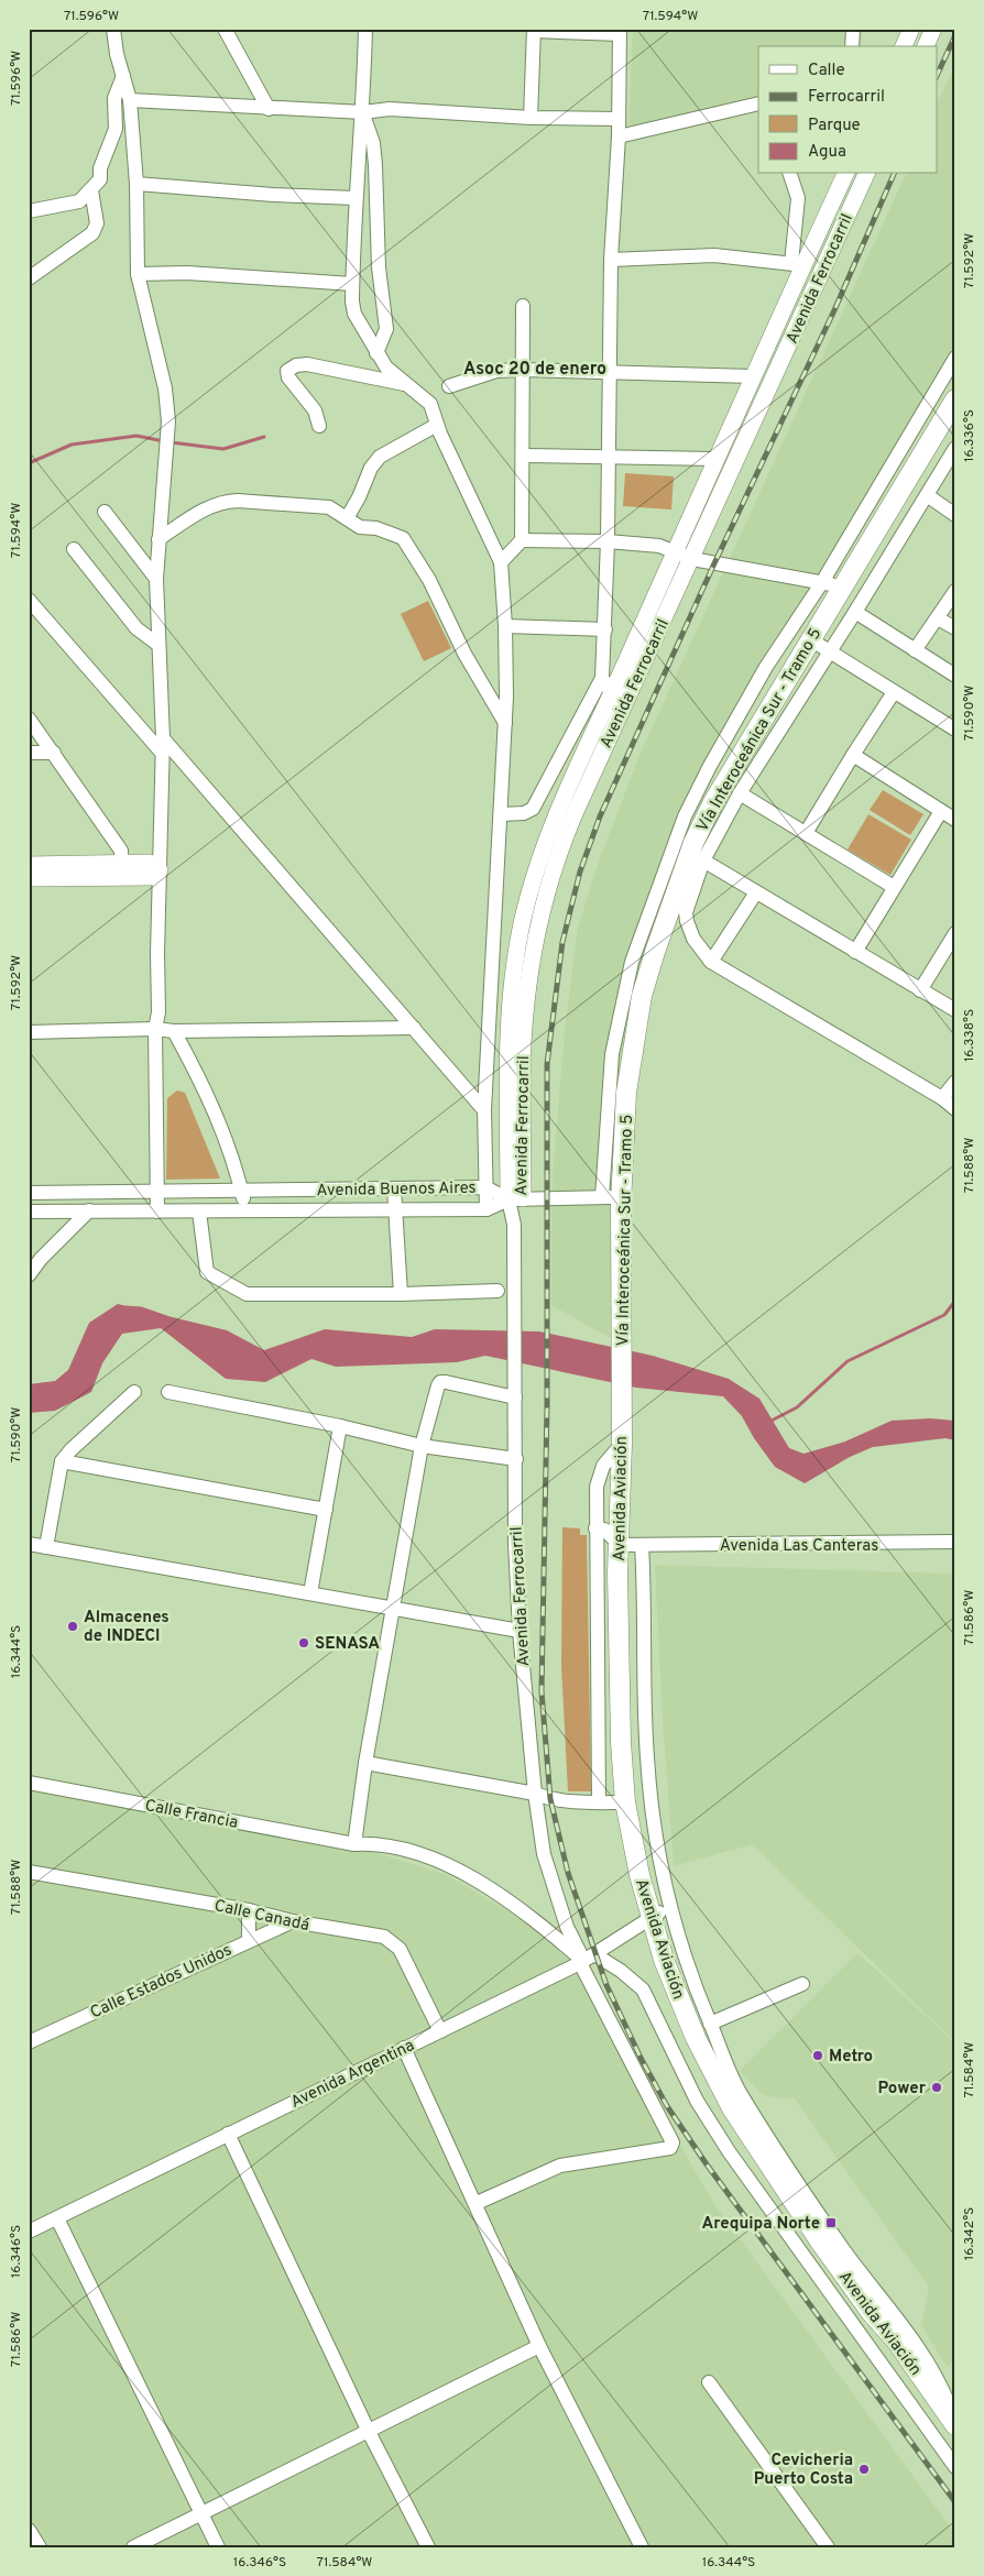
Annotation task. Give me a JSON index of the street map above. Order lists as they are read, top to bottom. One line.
{"streets":{"highway":["Vía Interoceánica Sur - Tramo 5","Avenida Aviación"],"main road":["Avenida Ferrocarril"],"street":["Avenida Buenos Aires","Avenida Las Canteras","Calle Francia","Calle Canadá","Calle Estados Unidos","Avenida Argentina"]},"crossings":[["Avenida Ferrocarril","Avenida Buenos Aires"],["Avenida Ferrocarril","Calle Francia"],["Avenida Ferrocarril","Avenida Argentina"],["Vía Interoceánica Sur - Tramo 5","Avenida Aviación"],["Avenida Aviación","Avenida Las Canteras"],["Avenida Aviación","Avenida Argentina"],["Calle Francia","Avenida Argentina"],["Calle Canadá","Calle Estados Unidos"],["Calle Canadá","Avenida Argentina"]],"districts":["Asoc 20 de enero"],"places":{"other":["Almacenes de INDECI","SENASA","Metro","Power","Cevicheria Puerto Costa"],"transit":["Arequipa Norte"]},"legend":["Calle","Ferrocarril","Parque","Agua"],"coordinates":["71.596°W","71.594°W","71.592°W","16.336°S","71.590°W","16.338°S","71.588°W","71.586°W","16.344°S","71.584°W","16.342°S","16.346°S"]}
